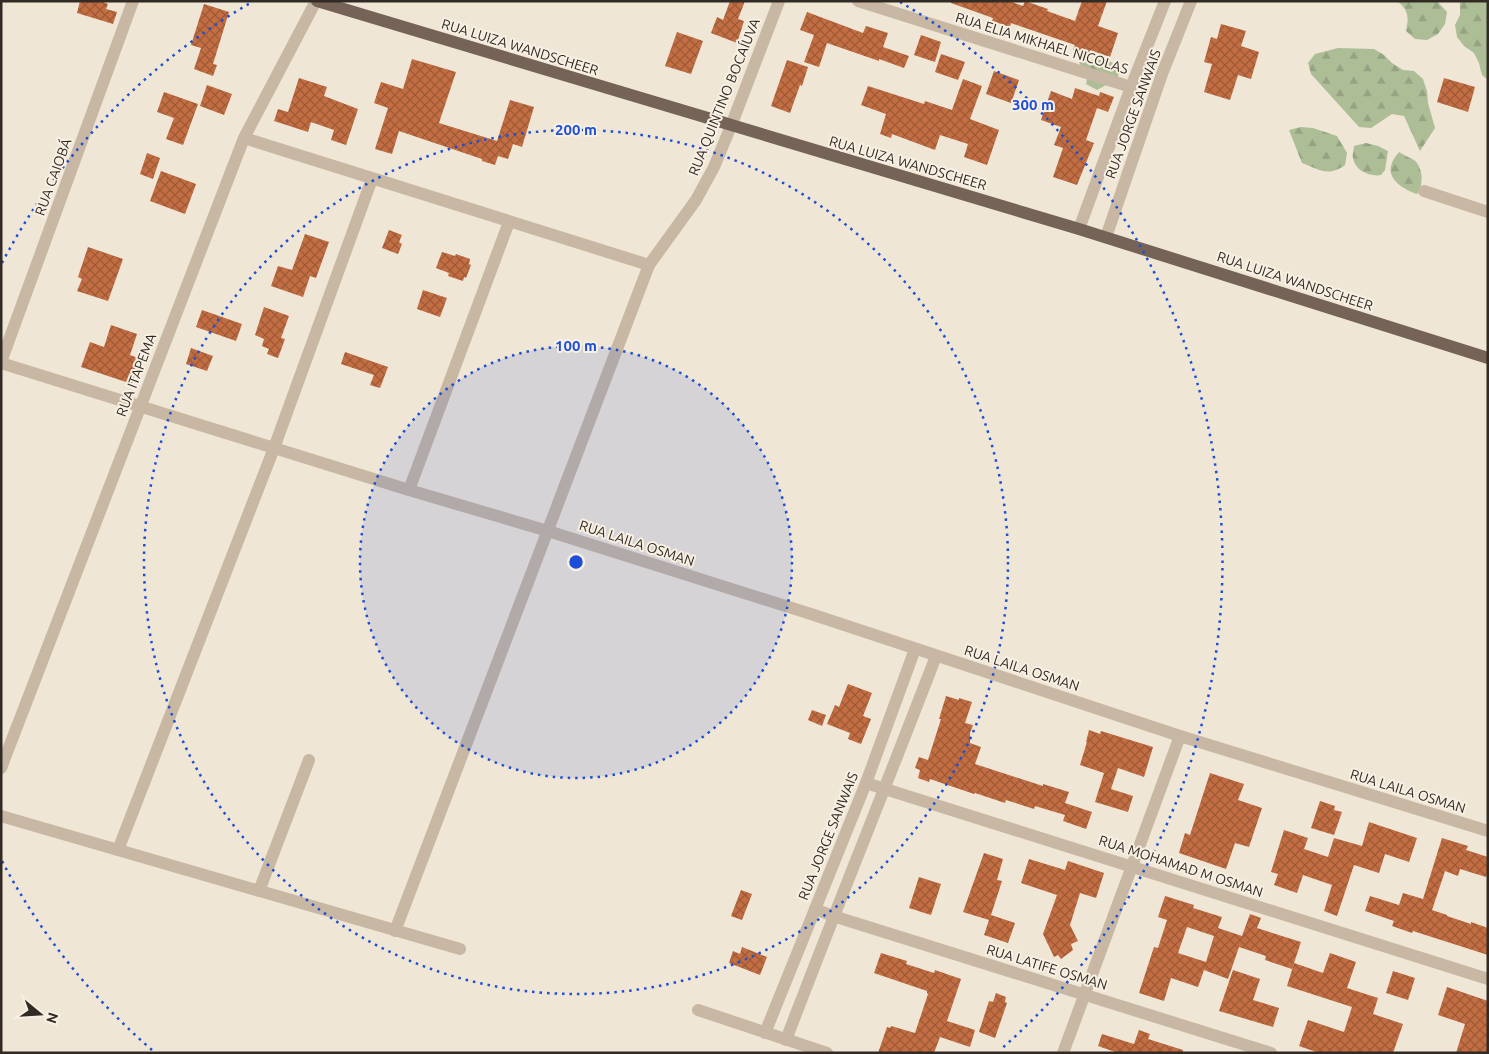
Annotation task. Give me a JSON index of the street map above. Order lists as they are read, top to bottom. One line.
{"streets":{"main road":["RUA LUIZA WANDSCHEER"],"street":["RUA ELIA MIKHAEL NICOLAS","RUA QUINTINO BOCAÍUVA","RUA JORGE SANWAIS","RUA CAIOBÁ","RUA ITAPEMA","RUA LAILA OSMAN","RUA MOHAMAD M OSMAN","RUA LATIFE OSMAN"]},"crossings":[["RUA ELIA MIKHAEL NICOLAS","RUA JORGE SANWAIS"],["RUA LUIZA WANDSCHEER","RUA QUINTINO BOCAÍUVA"],["RUA LUIZA WANDSCHEER","RUA JORGE SANWAIS"],["RUA LUIZA WANDSCHEER","RUA ITAPEMA"],["RUA QUINTINO BOCAÍUVA","RUA LAILA OSMAN"],["RUA JORGE SANWAIS","RUA LAILA OSMAN"],["RUA JORGE SANWAIS","RUA MOHAMAD M OSMAN"],["RUA JORGE SANWAIS","RUA LATIFE OSMAN"],["RUA CAIOBÁ","RUA LAILA OSMAN"],["RUA ITAPEMA","RUA LAILA OSMAN"]],"north":"right","rings":["300 m","200 m","100 m"]}
